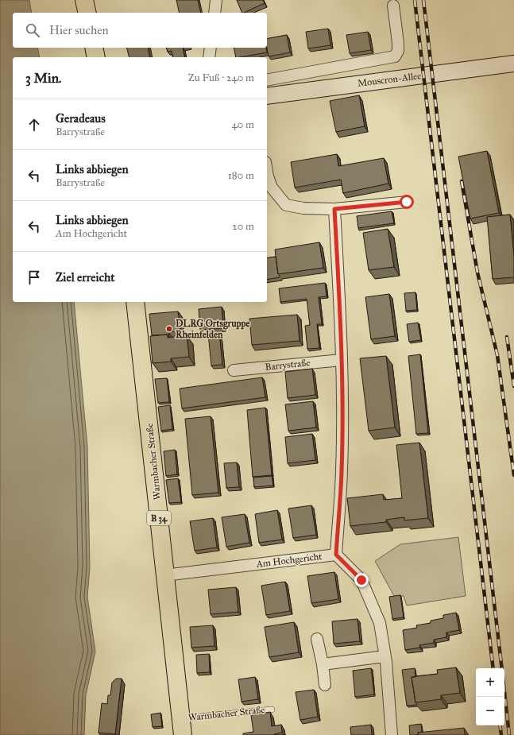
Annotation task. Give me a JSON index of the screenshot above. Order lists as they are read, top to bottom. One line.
{"streets":{"main road":["Warmbacher Straße","B 34"],"street":["Mouscron-Allee","Barrystraße","Am Hochgericht"]},"crossings":[["Warmbacher Straße","Am Hochgericht"]],"places":["DLRG Ortsgruppe Rheinfelden"],"page":{"search":"Hier suchen","heading":["3 Min.","Zu Fuß · 240 m"],"list":[["Geradeaus","Barrystraße","40 m"],["Links abbiegen","Barrystraße","180 m"],["Links abbiegen","Am Hochgericht","20 m"],"Ziel erreicht"],"map_buttons":["+","−"]}}
